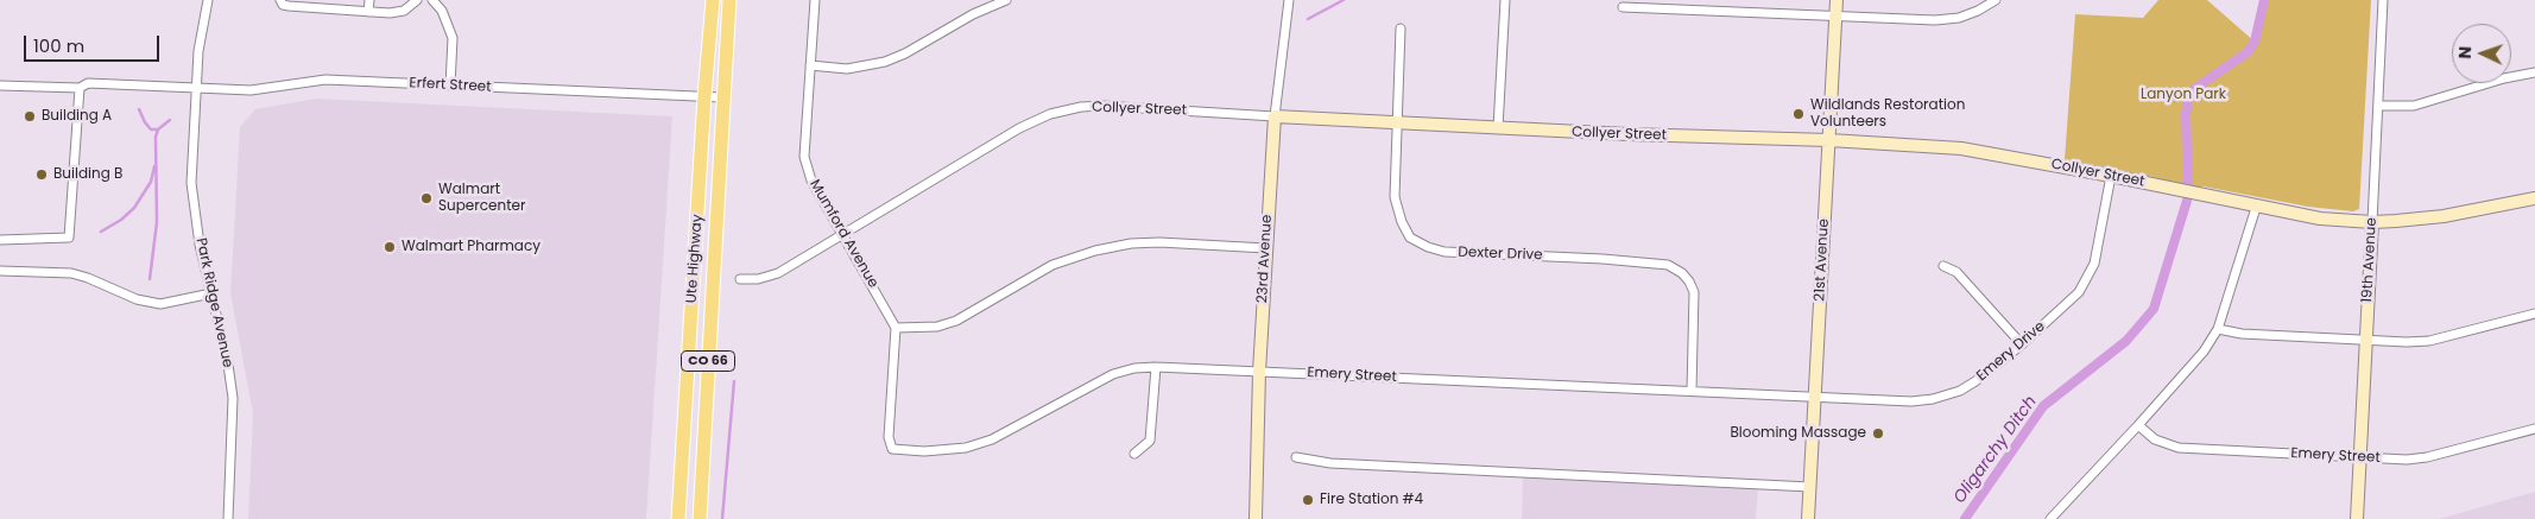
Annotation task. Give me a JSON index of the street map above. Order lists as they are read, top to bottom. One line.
{"streets":{"main road":["Ute Highway","CO 66"],"street":["Erfert Street","Collyer Street","Mumford Avenue","Dexter Drive","23rd Avenue","21st Avenue","19th Avenue","Park Ridge Avenue","Emery Drive","Emery Street"]},"crossings":[["Erfert Street","Ute Highway"],["Erfert Street","Park Ridge Avenue"],["Collyer Street","Mumford Avenue"],["Collyer Street","Dexter Drive"],["Collyer Street","23rd Avenue"],["Collyer Street","21st Avenue"],["Collyer Street","19th Avenue"],["Collyer Street","Emery Drive"],["Mumford Avenue","Emery Street"],["Dexter Drive","Emery Street"],["23rd Avenue","Emery Street"],["21st Avenue","Emery Drive"],["21st Avenue","Emery Street"],["19th Avenue","Emery Street"],["Emery Drive","Emery Street"]],"water":["Oligarchy Ditch"],"parks":["Lanyon Park"],"places":["Wildlands Restoration Volunteers","Building A","Building B","Walmart Supercenter","Walmart Pharmacy","Blooming Massage","Fire Station #4"],"scale_bar":"100 m","north":"left"}
